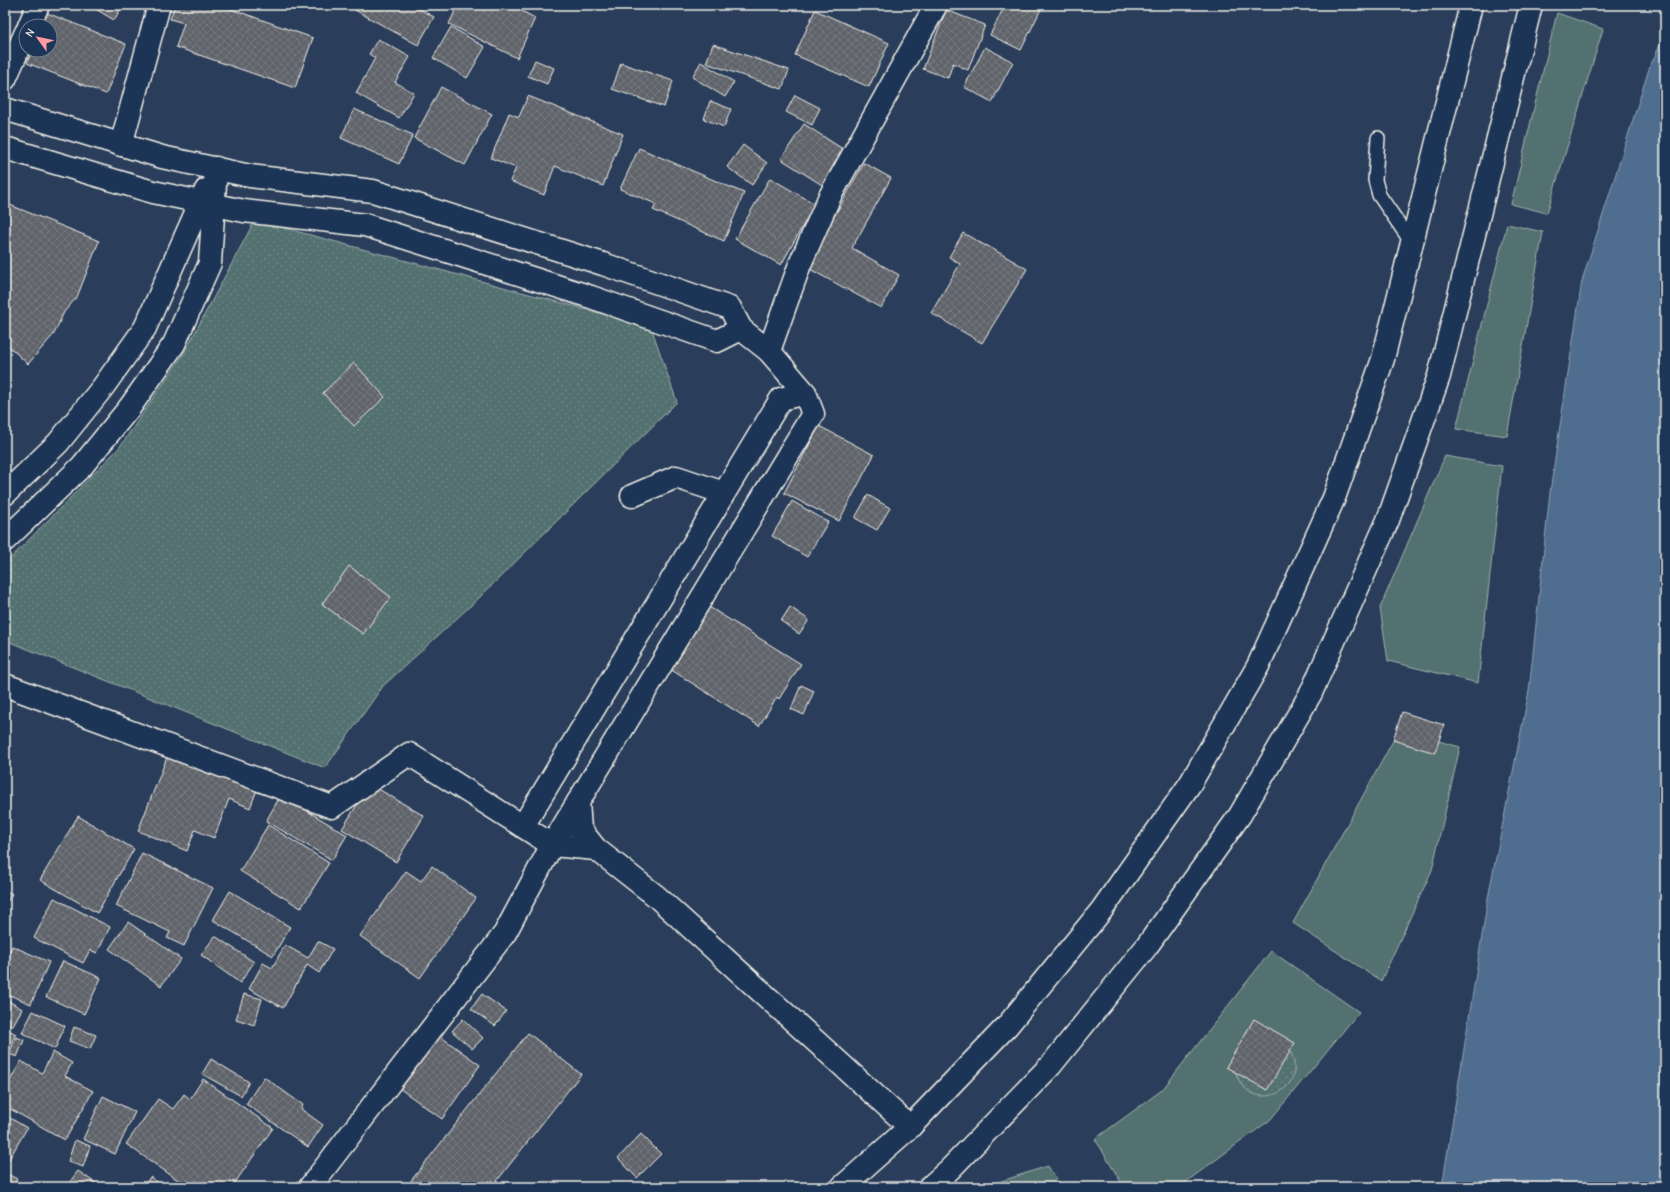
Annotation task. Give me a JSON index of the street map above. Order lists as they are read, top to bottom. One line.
{"north":"top left"}
